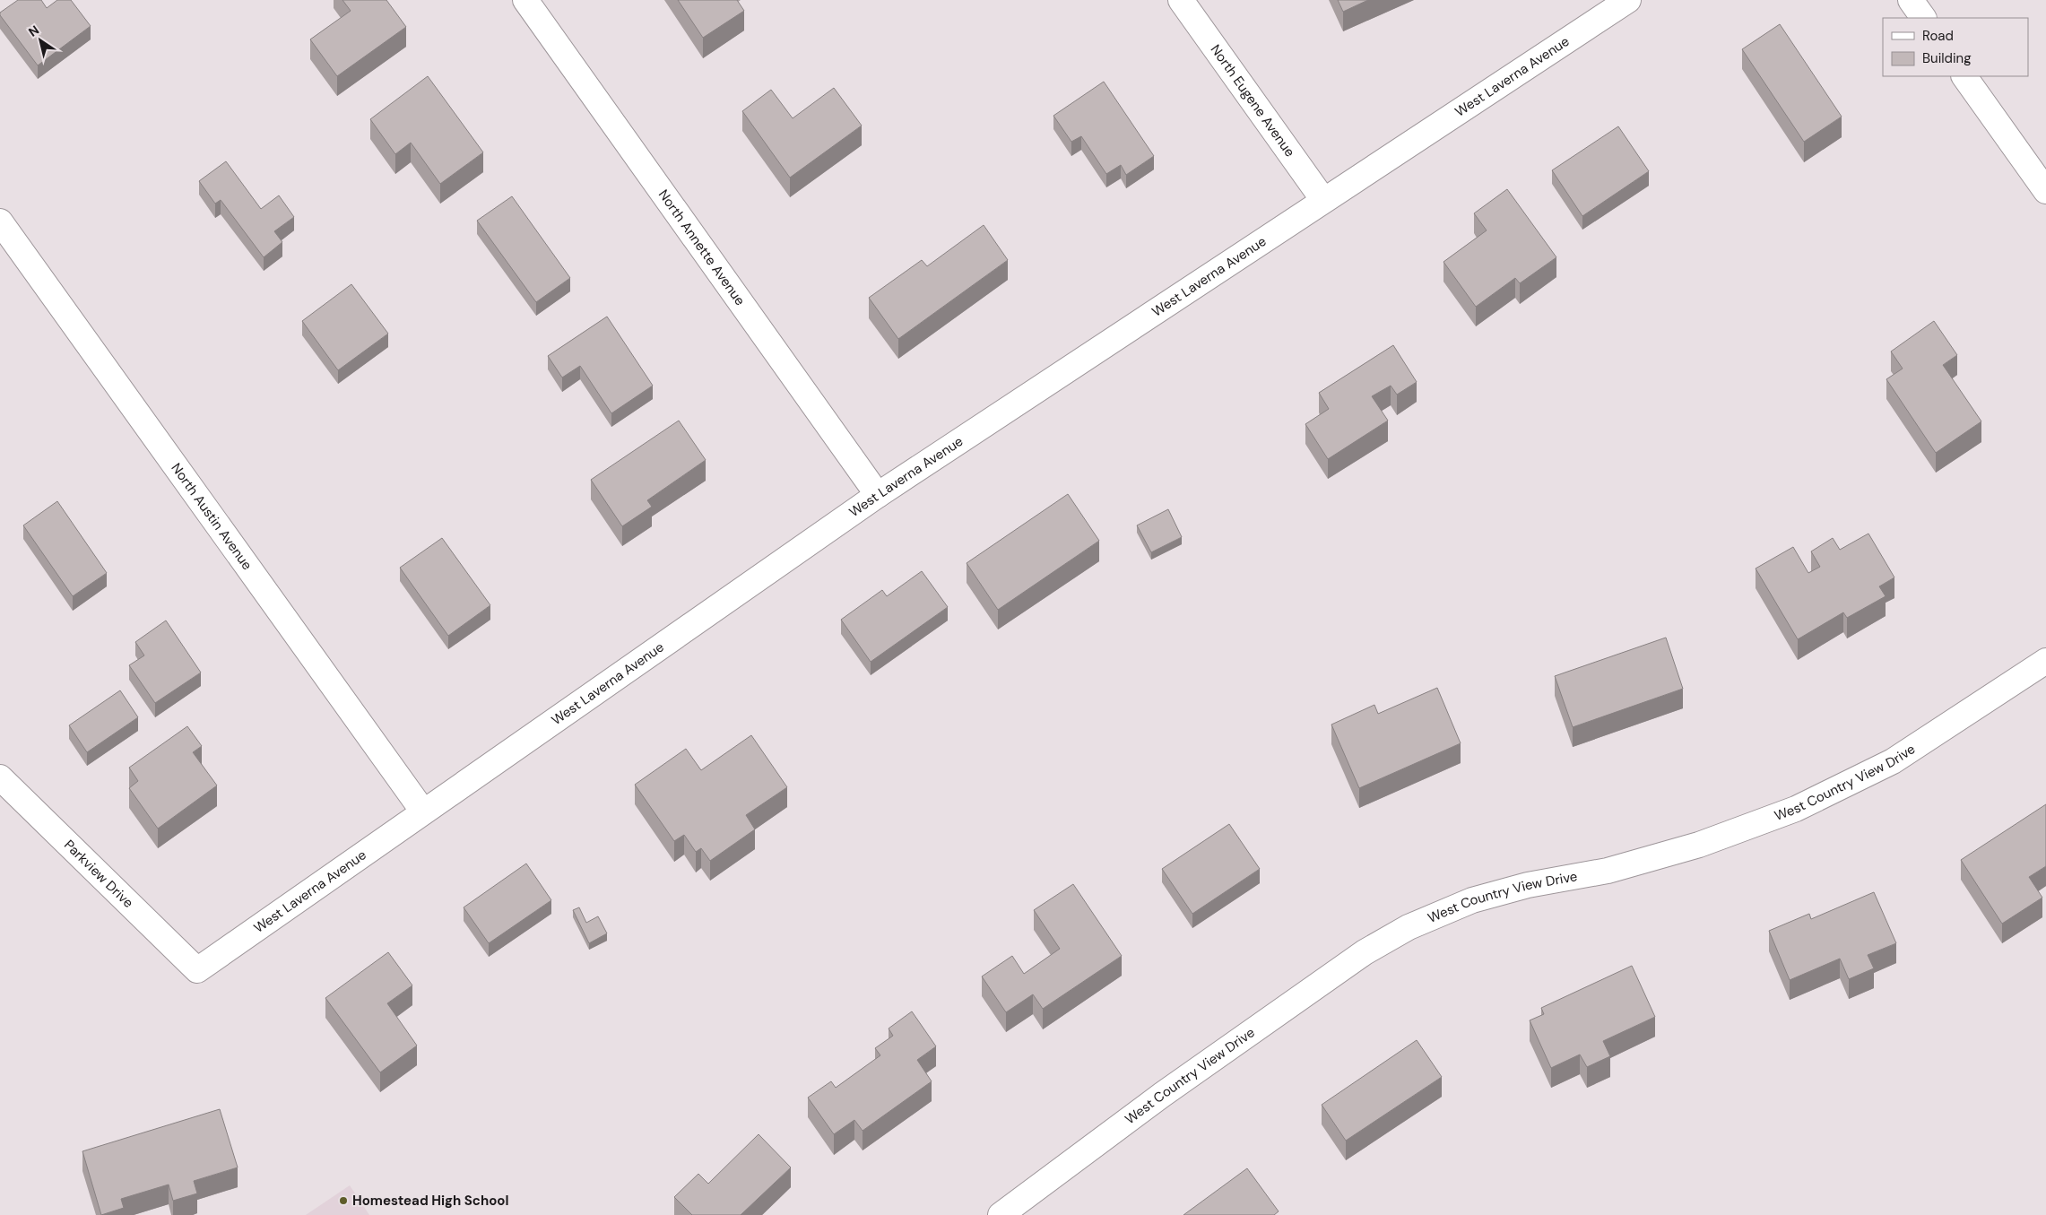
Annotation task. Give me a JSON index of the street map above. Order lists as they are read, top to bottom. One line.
{"streets":{"street":["West Laverna Avenue","North Eugene Avenue","North Annette Avenue","North Austin Avenue","West Country View Drive","Parkview Drive"]},"crossings":[["West Laverna Avenue","North Eugene Avenue"],["West Laverna Avenue","North Annette Avenue"],["West Laverna Avenue","North Austin Avenue"],["West Laverna Avenue","Parkview Drive"]],"places":["Homestead High School"],"legend":["Road","Building"],"north":"top left"}
